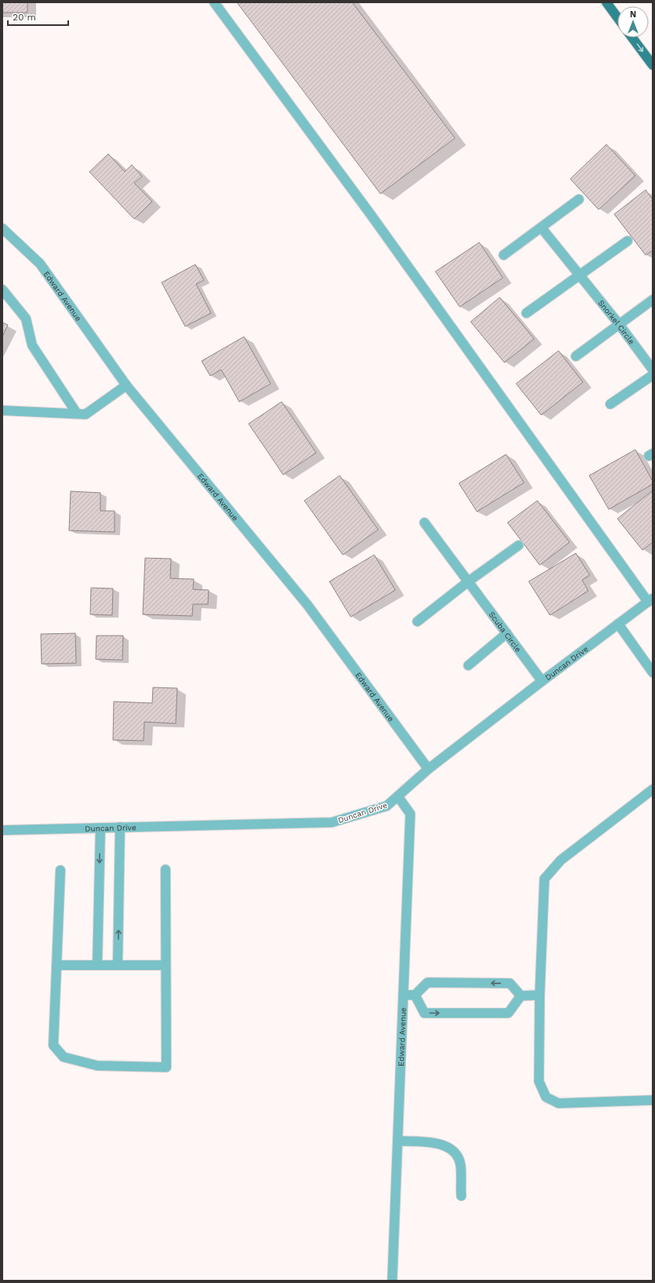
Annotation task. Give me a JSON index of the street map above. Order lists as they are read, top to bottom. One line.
{"streets":{"street":["Edward Avenue","Snorkel Circle","Scuba Circle","Duncan Drive"]},"crossings":[["Edward Avenue","Duncan Drive"],["Scuba Circle","Duncan Drive"]],"scale_bar":"20 m","north":"top"}
